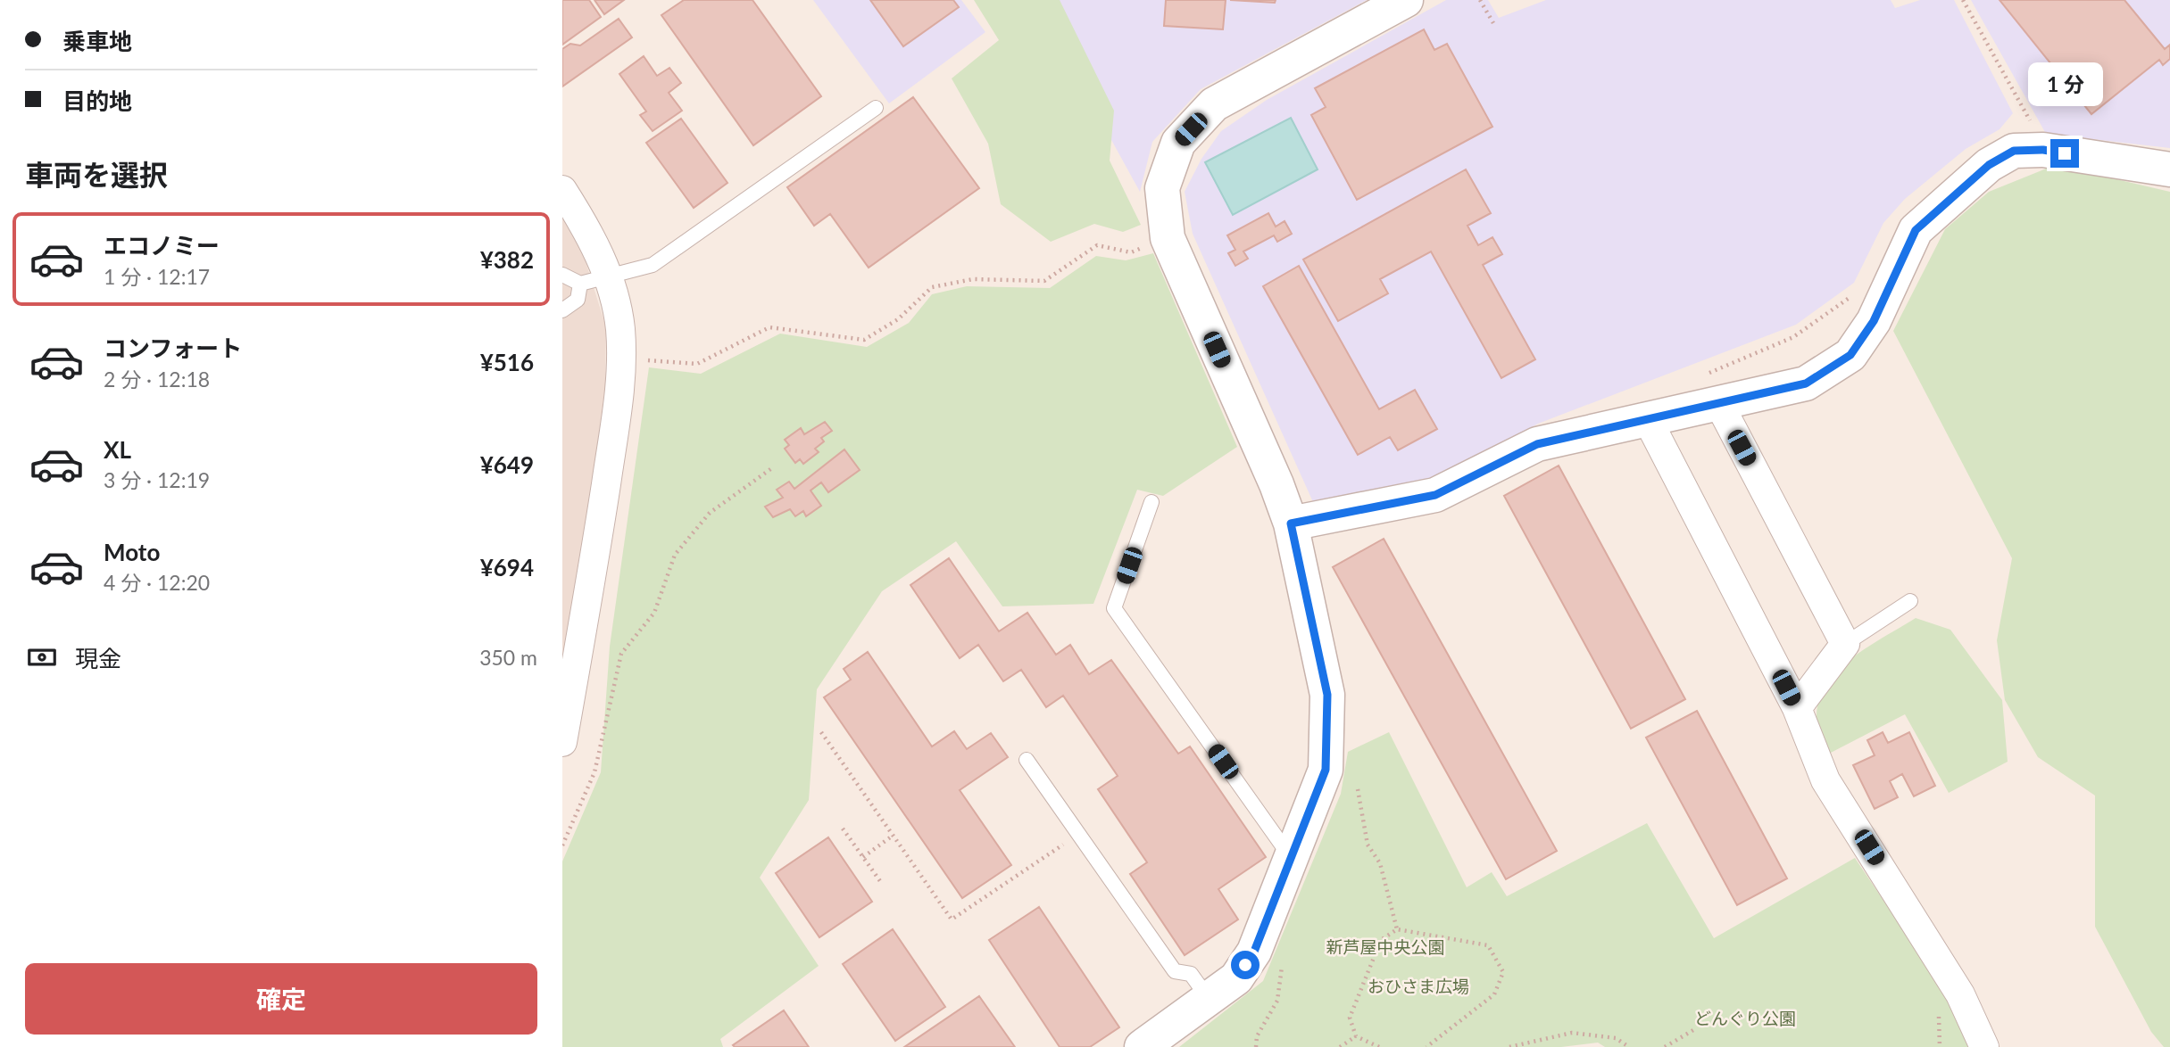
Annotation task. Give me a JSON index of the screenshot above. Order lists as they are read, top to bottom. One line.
{"parks":["新芦屋中央公園","おひさま広場","どんぐり公園"],"page":{"banner":["乗車地","目的地"],"bubble":"1 分","heading":"車両を選択","list":[{"name":"エコノミー","note":"1 分 · 12:17","value":"¥382"},{"name":"コンフォート","note":"2 分 · 12:18","value":"¥516"},{"name":"XL","note":"3 分 · 12:19","value":"¥649"},{"name":"Moto","note":"4 分 · 12:20","value":"¥694"}],"pay":["現金","350 m"],"buttons":"確定"}}
